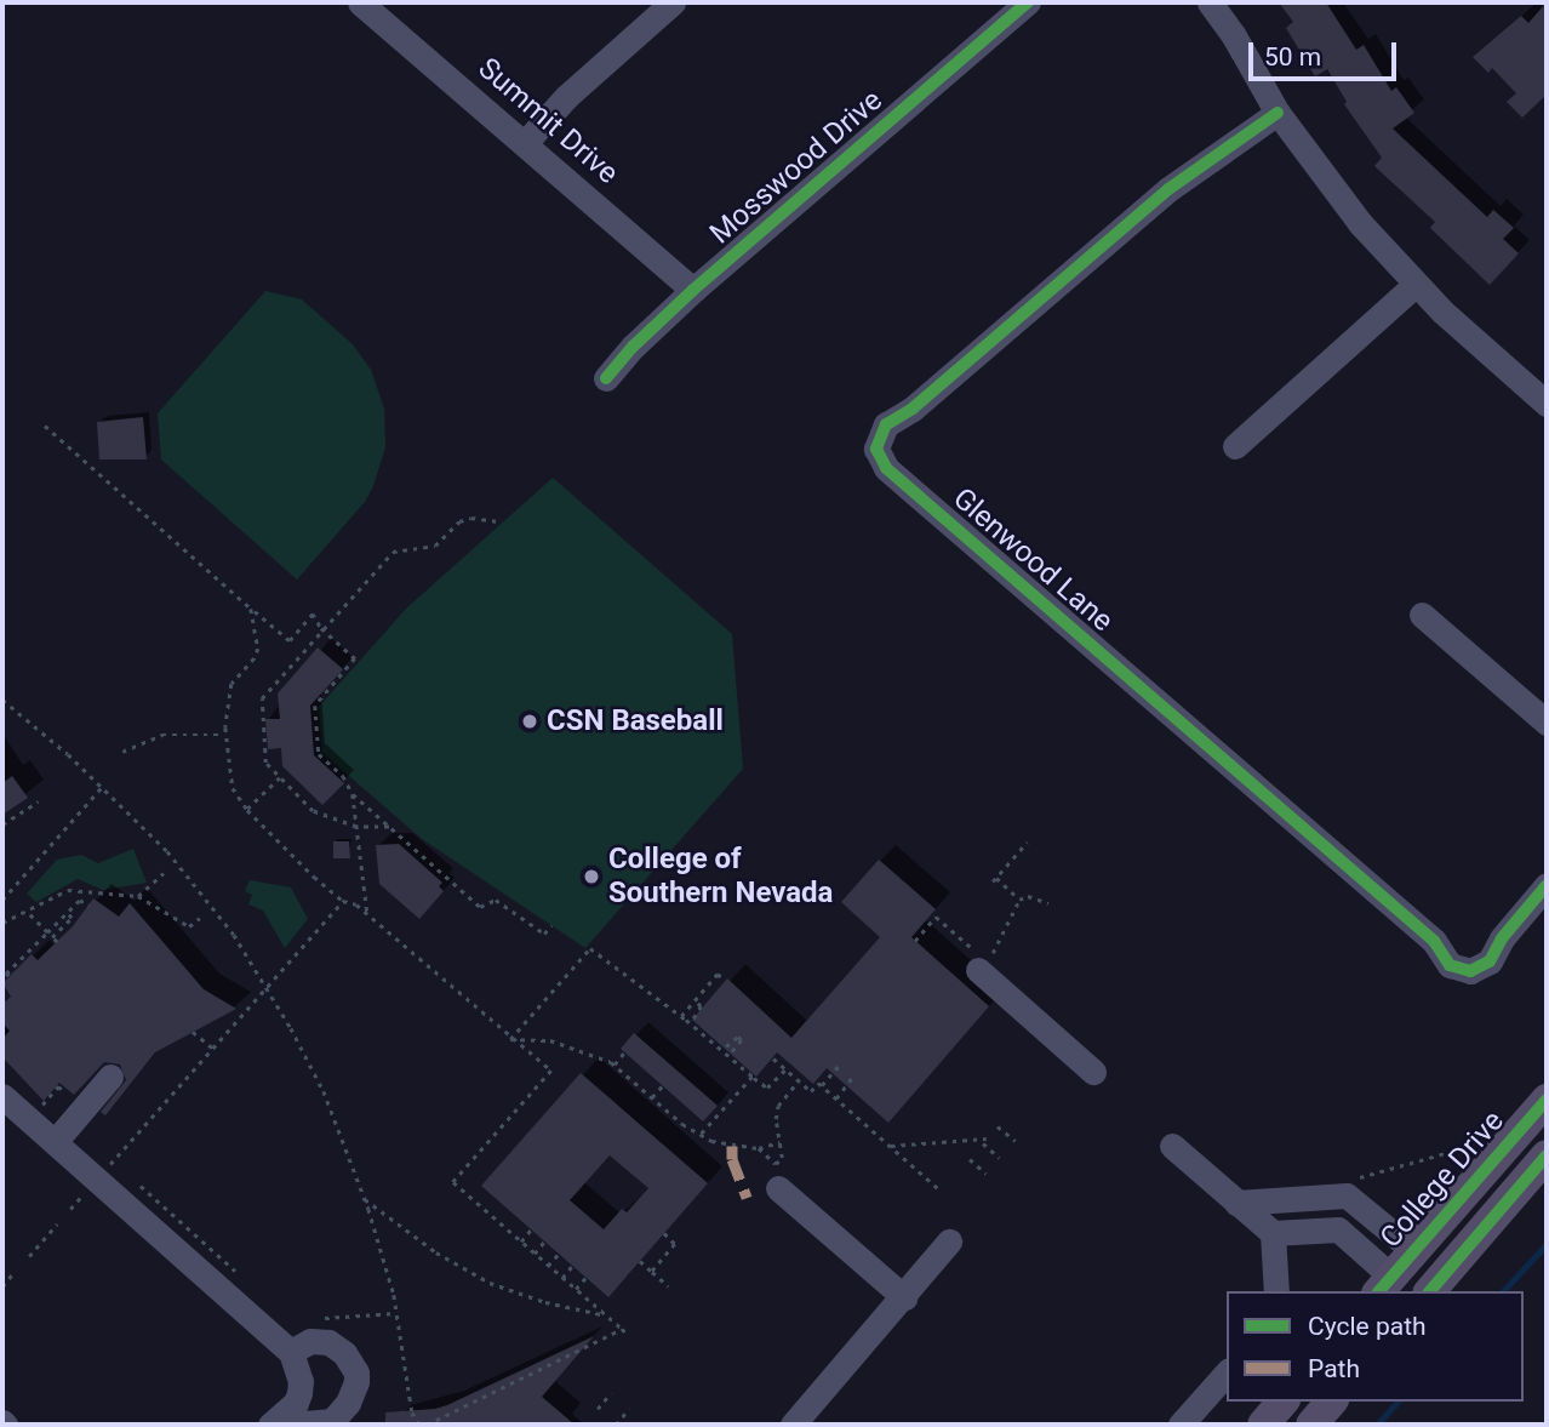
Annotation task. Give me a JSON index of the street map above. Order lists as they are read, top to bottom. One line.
{"streets":{"main road":["College Drive"],"street":["Summit Drive","Mosswood Drive","Glenwood Lane"]},"crossings":[["Summit Drive","Mosswood Drive"]],"places":["CSN Baseball","College of Southern Nevada"],"legend":["Cycle path","Path"],"scale_bar":"50 m"}
